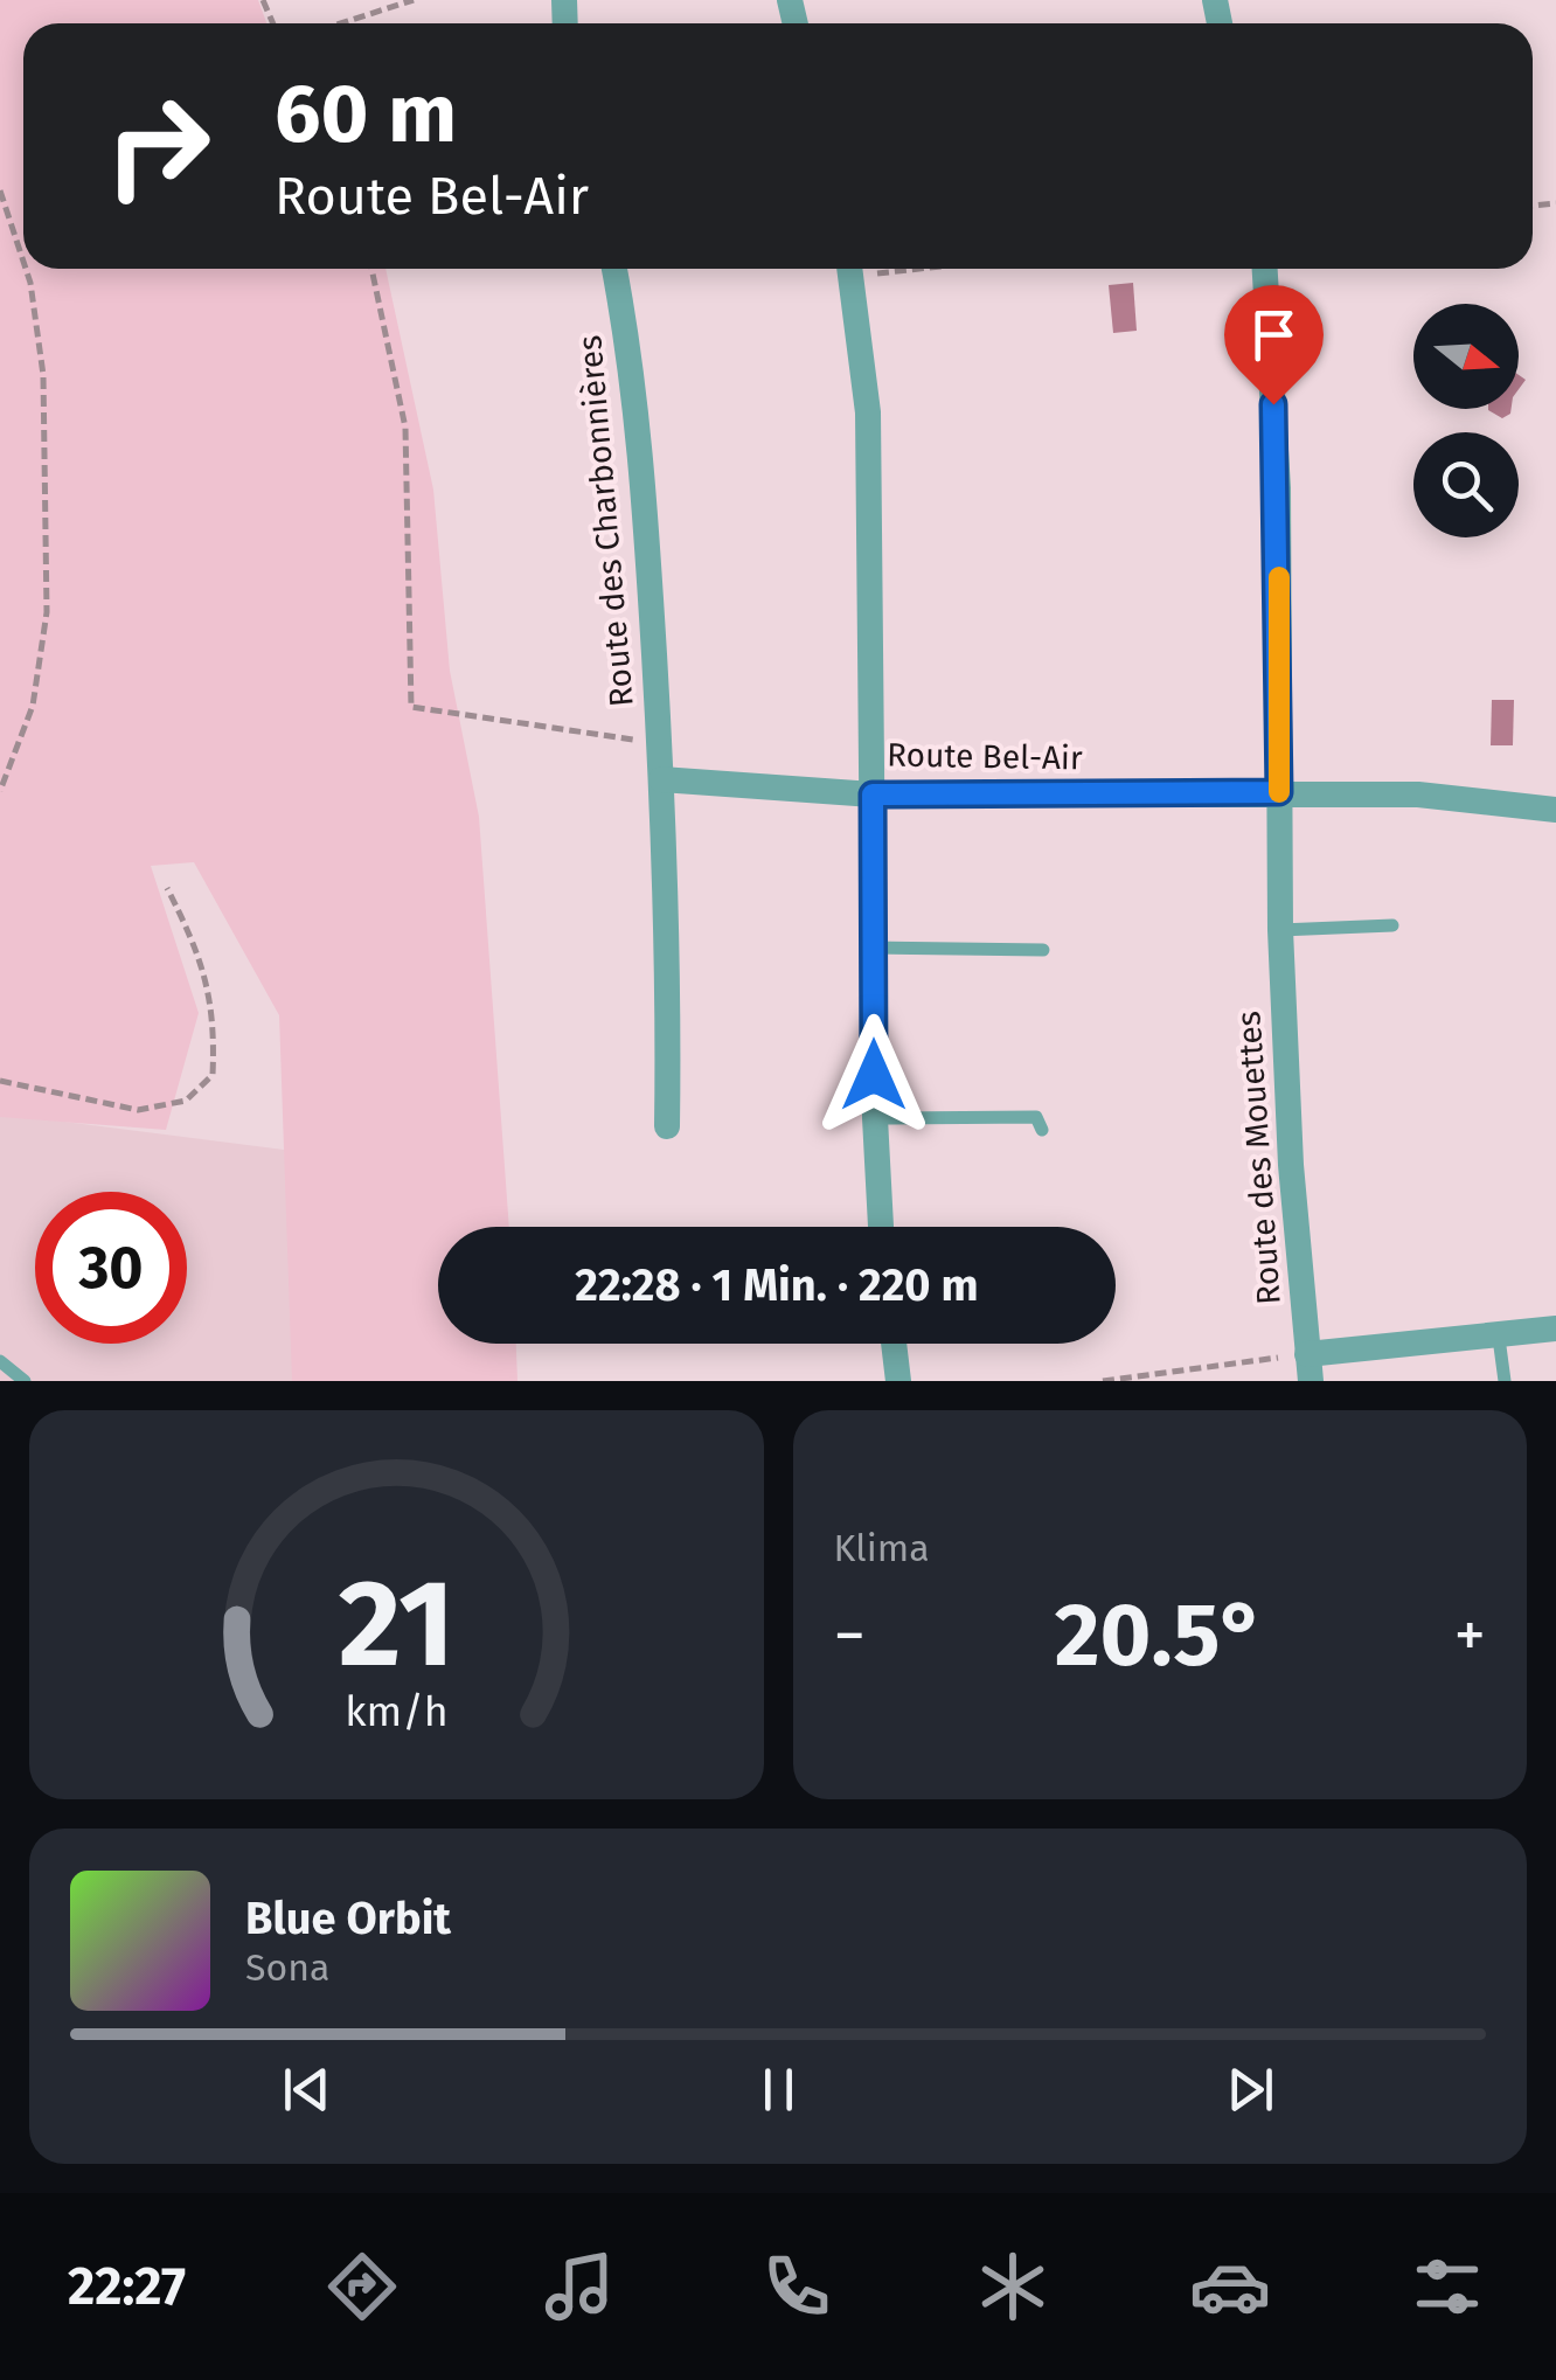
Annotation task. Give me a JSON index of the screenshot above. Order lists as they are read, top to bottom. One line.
{"streets":{"street":["Route des Charbonnières","Route Bel-Air","Route des Mouettes"]},"crossings":[["Route Bel-Air","Route des Mouettes"]],"north":"right","page":{"turn":["60 m","Route Bel-Air"],"limit":"30","trip":"22:28 · 1 Min. · 220 m","tile":"Klima","heat":["−","20.5°","+"],"song":["Blue Orbit","Sona"],"tabs":"22:27","gauge":["21","km/h"]}}
